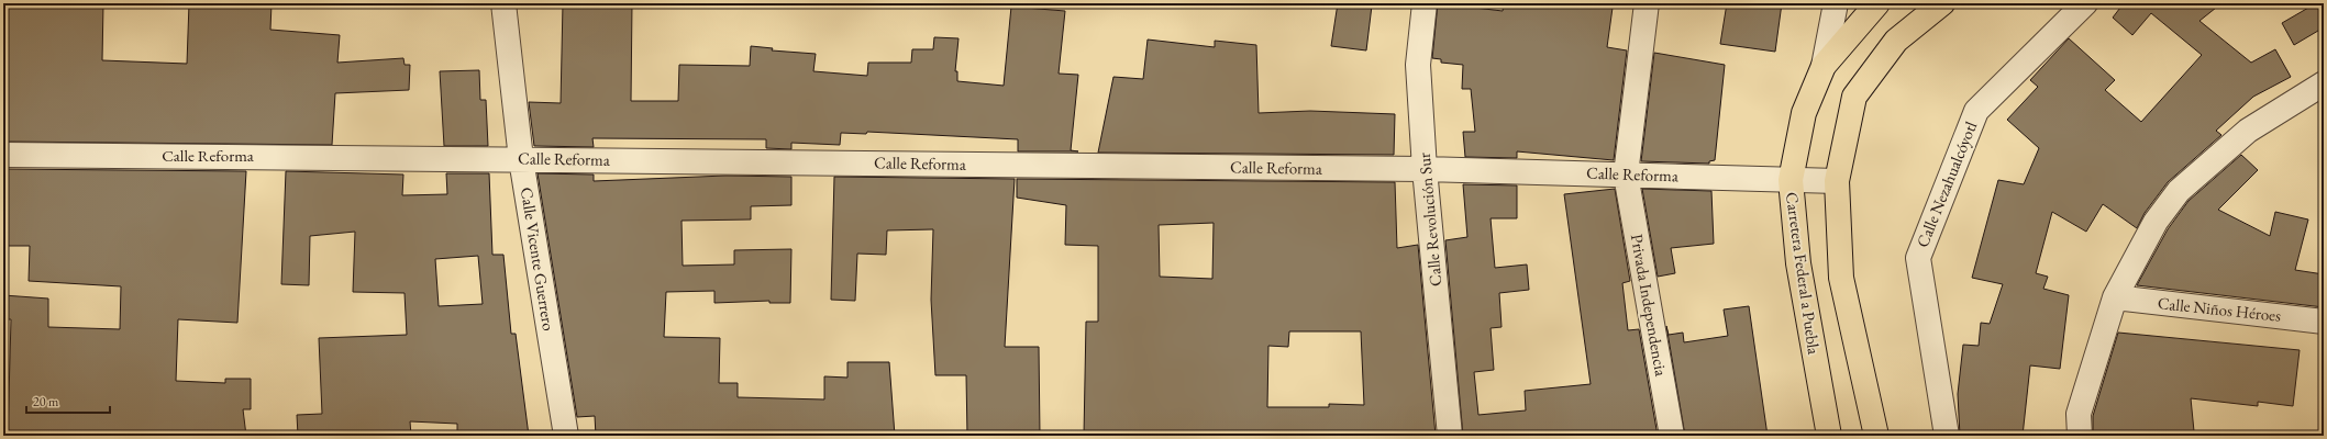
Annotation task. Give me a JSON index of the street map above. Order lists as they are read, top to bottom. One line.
{"streets":{"main road":["Carretera Federal a Puebla"],"street":["Calle Reforma","Calle Nezahualcóyotl","Calle Revolución Sur","Calle Vicente Guerrero","Privada Independencia","Calle Niños Héroes"]},"crossings":[["Calle Reforma","Calle Revolución Sur"],["Calle Reforma","Calle Vicente Guerrero"],["Calle Reforma","Carretera Federal a Puebla"],["Calle Reforma","Privada Independencia"]],"scale_bar":"20 m"}
